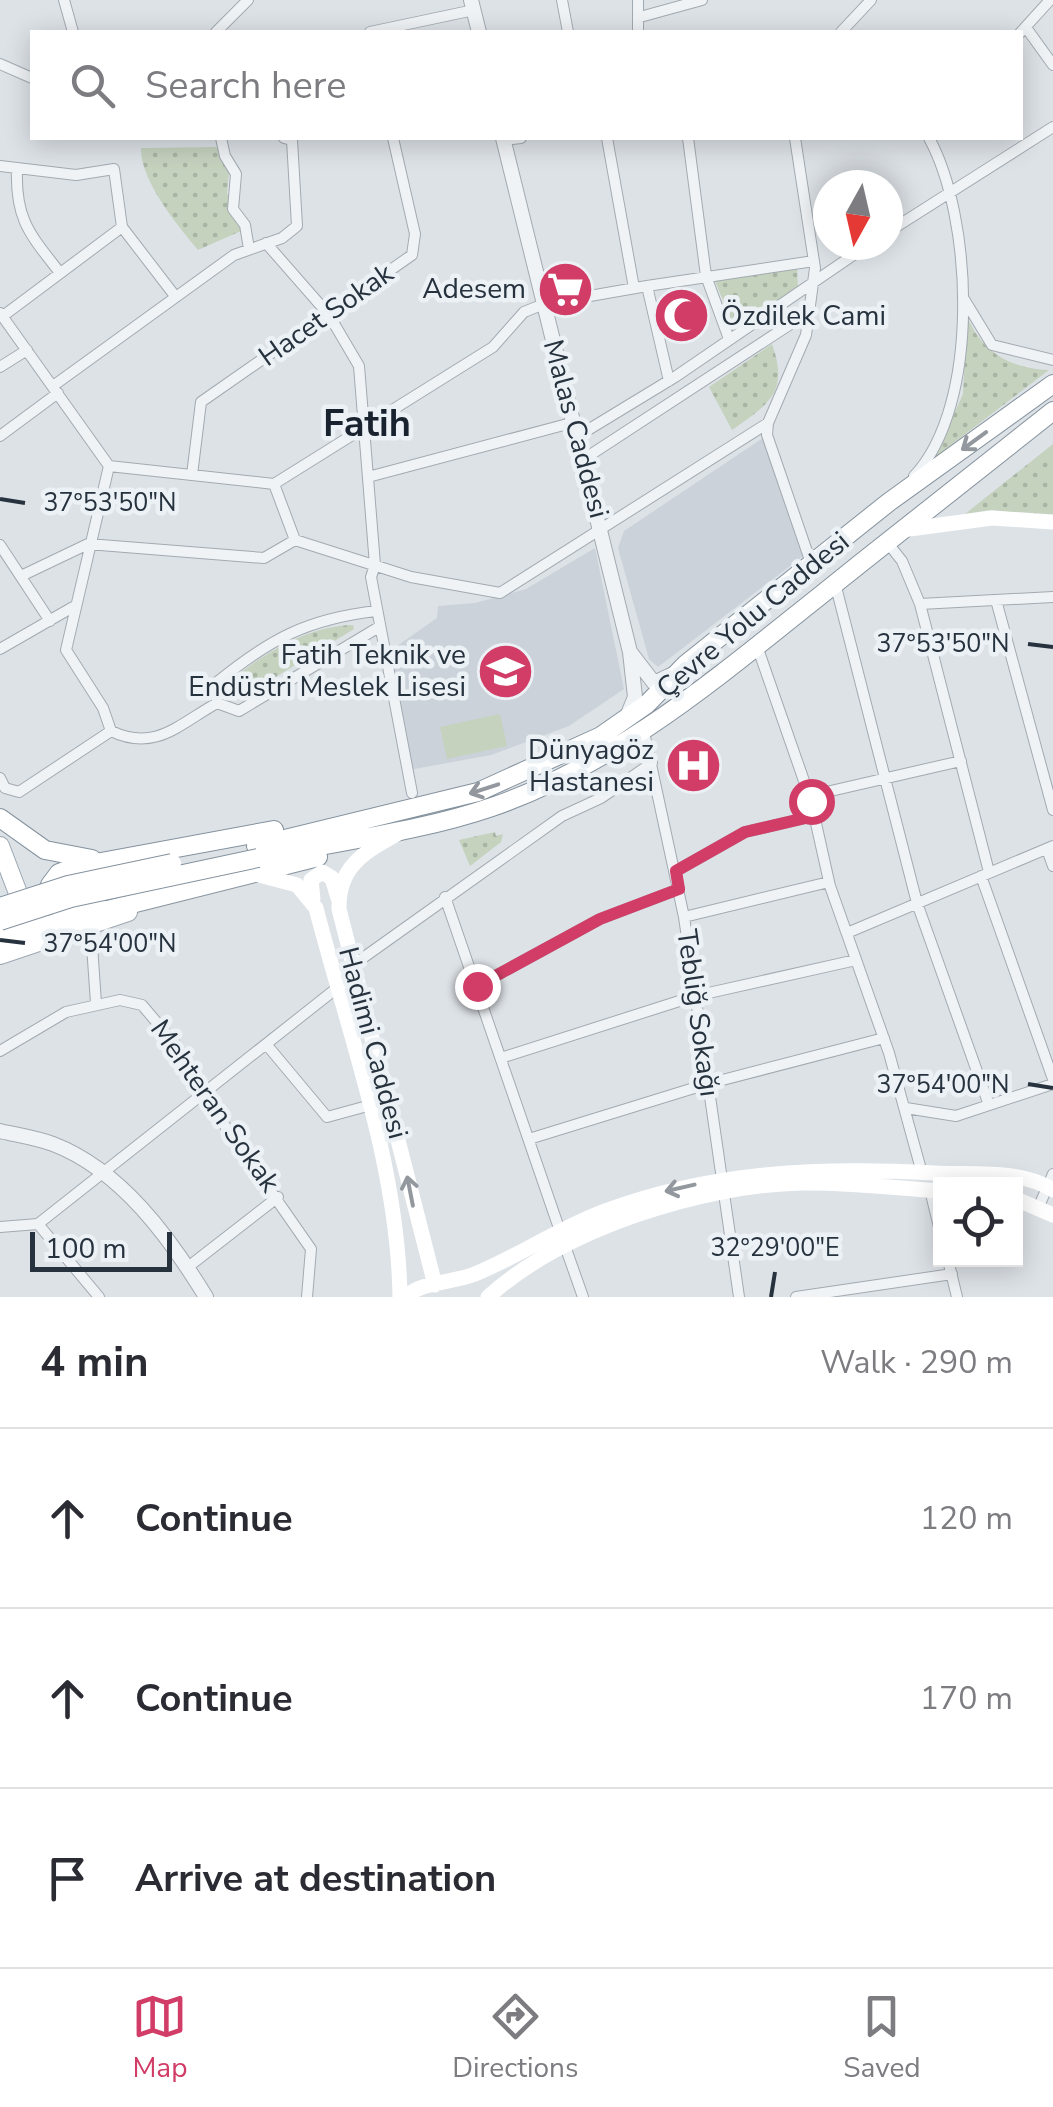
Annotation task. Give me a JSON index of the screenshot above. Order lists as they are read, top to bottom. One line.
{"streets":{"main road":["Çevre Yolu Caddesi","Hadimi Caddesi"],"street":["Hacet Sokak","Malas Caddesi","Tebliğ Sokağı","Mehteran Sokak"]},"crossings":[["Malas Caddesi","Çevre Yolu Caddesi"],["Çevre Yolu Caddesi","Tebliğ Sokağı"]],"districts":["Fatih"],"places":{"supermarket":["Adesem"],"mosque":["Özdilek Cami"],"school or university":["Fatih Teknik ve Endüstri Meslek Lisesi"],"hospital":["Dünyagöz Hastanesi"]},"scale_bar":"100 m","north":"bottom","page":{"search":"Search here","scale":"100 m","heading":["4 min","Walk · 290 m"],"list":[["Continue","120 m"],["Continue","170 m"],"Arrive at destination"],"nav":["Map","Directions","Saved"]},"coordinates":["37°53'50\"N","37°54'00\"N","32°29'00\"E"]}
